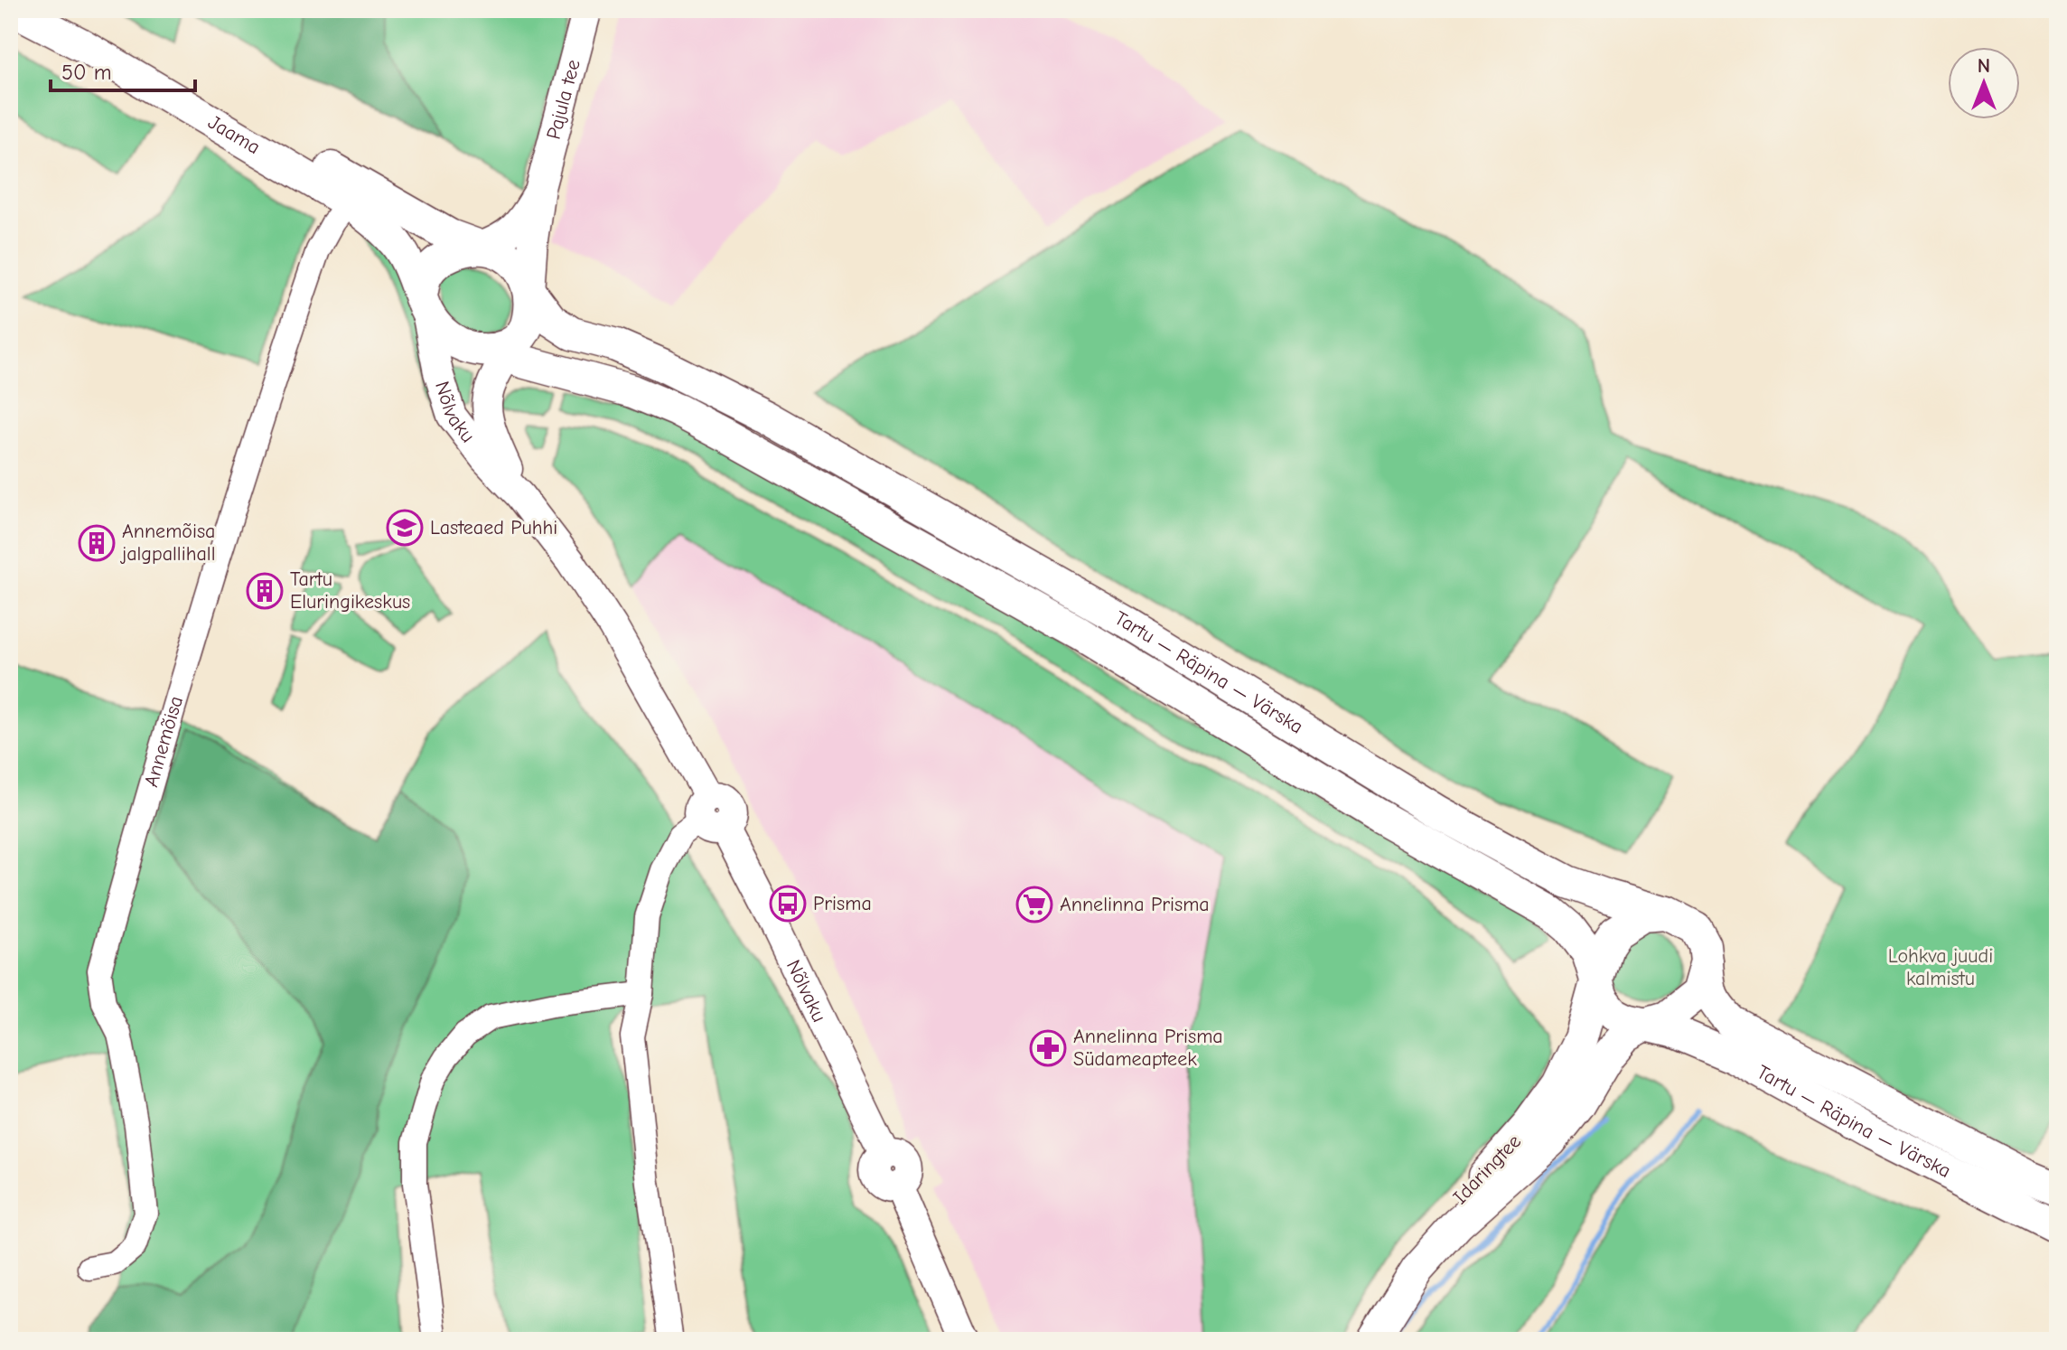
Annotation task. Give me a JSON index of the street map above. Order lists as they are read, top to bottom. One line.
{"streets":{"main road":["Jaama","Tartu — Räpina — Värska","Idaringtee"],"street":["Pajula tee","Nõlvaku","Annemõisa"]},"crossings":[["Jaama","Nõlvaku"],["Jaama","Tartu — Räpina — Värska"],["Jaama","Annemõisa"],["Nõlvaku","Tartu — Räpina — Värska"],["Tartu — Räpina — Värska","Idaringtee"]],"parks":["Lohkva juudi kalmistu"],"places":{"school or university":["Lasteaed Puhhi"],"building":["Annemõisa jalgpallihall","Tartu Eluringikeskus"],"bus stop":["Prisma"],"supermarket":["Annelinna Prisma"],"pharmacy":["Annelinna Prisma Südameapteek"]},"scale_bar":"50 m","north":"top"}
